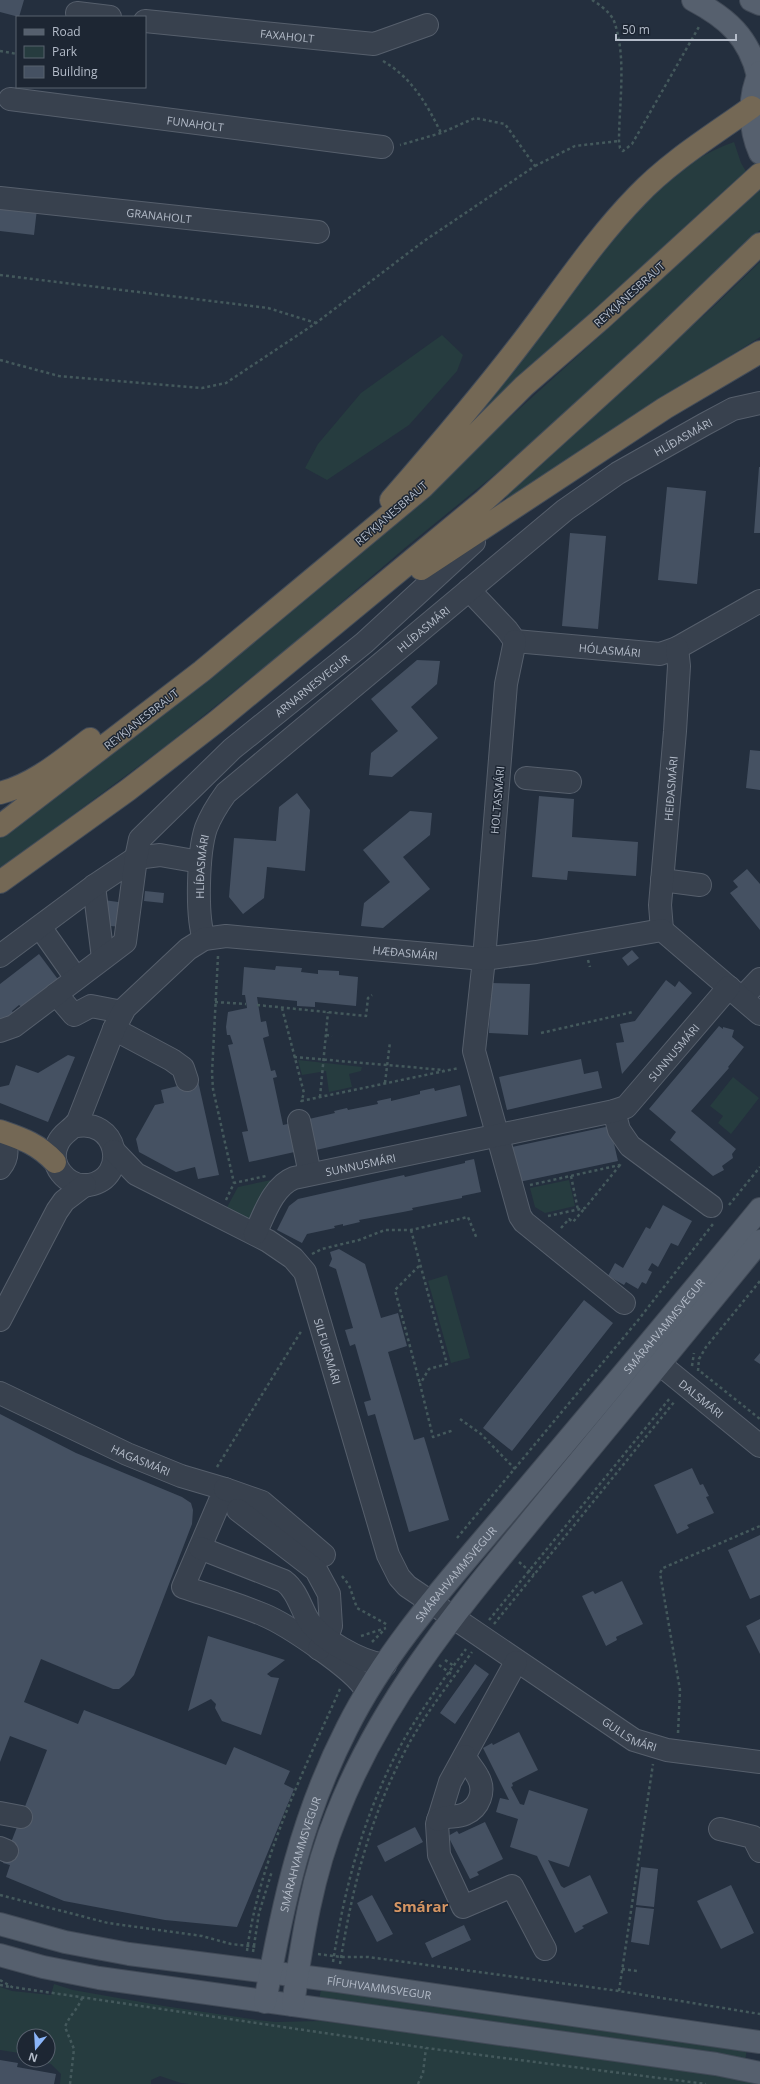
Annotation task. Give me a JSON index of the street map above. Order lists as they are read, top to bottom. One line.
{"streets":{"highway":["REYKJANESBRAUT"],"main road":["SMÁRAHVAMMSVEGUR","FÍFUHVAMMSVEGUR"],"street":["FAXAHOLT","FUNAHOLT","GRANAHOLT","HLÍÐASMÁRI","HÓLASMÁRI","ARNARNESVEGUR","HEIÐASMÁRI","HOLTASMÁRI","HÆÐASMÁRI","SUNNUSMÁRI","SILFURSMÁRI","DALSMÁRI","HAGASMÁRI","GULLSMÁRI"]},"crossings":[["HLÍÐASMÁRI","HÆÐASMÁRI"],["HÓLASMÁRI","HEIÐASMÁRI"],["HÓLASMÁRI","HOLTASMÁRI"],["HEIÐASMÁRI","HÆÐASMÁRI"],["HOLTASMÁRI","HÆÐASMÁRI"],["HÆÐASMÁRI","SILFURSMÁRI"],["SUNNUSMÁRI","SILFURSMÁRI"],["SMÁRAHVAMMSVEGUR","SILFURSMÁRI"],["SMÁRAHVAMMSVEGUR","DALSMÁRI"],["SMÁRAHVAMMSVEGUR","GULLSMÁRI"],["SMÁRAHVAMMSVEGUR","FÍFUHVAMMSVEGUR"],["SILFURSMÁRI","GULLSMÁRI"]],"districts":["Smárar"],"legend":["Road","Park","Building"],"scale_bar":"50 m","north":"bottom"}
